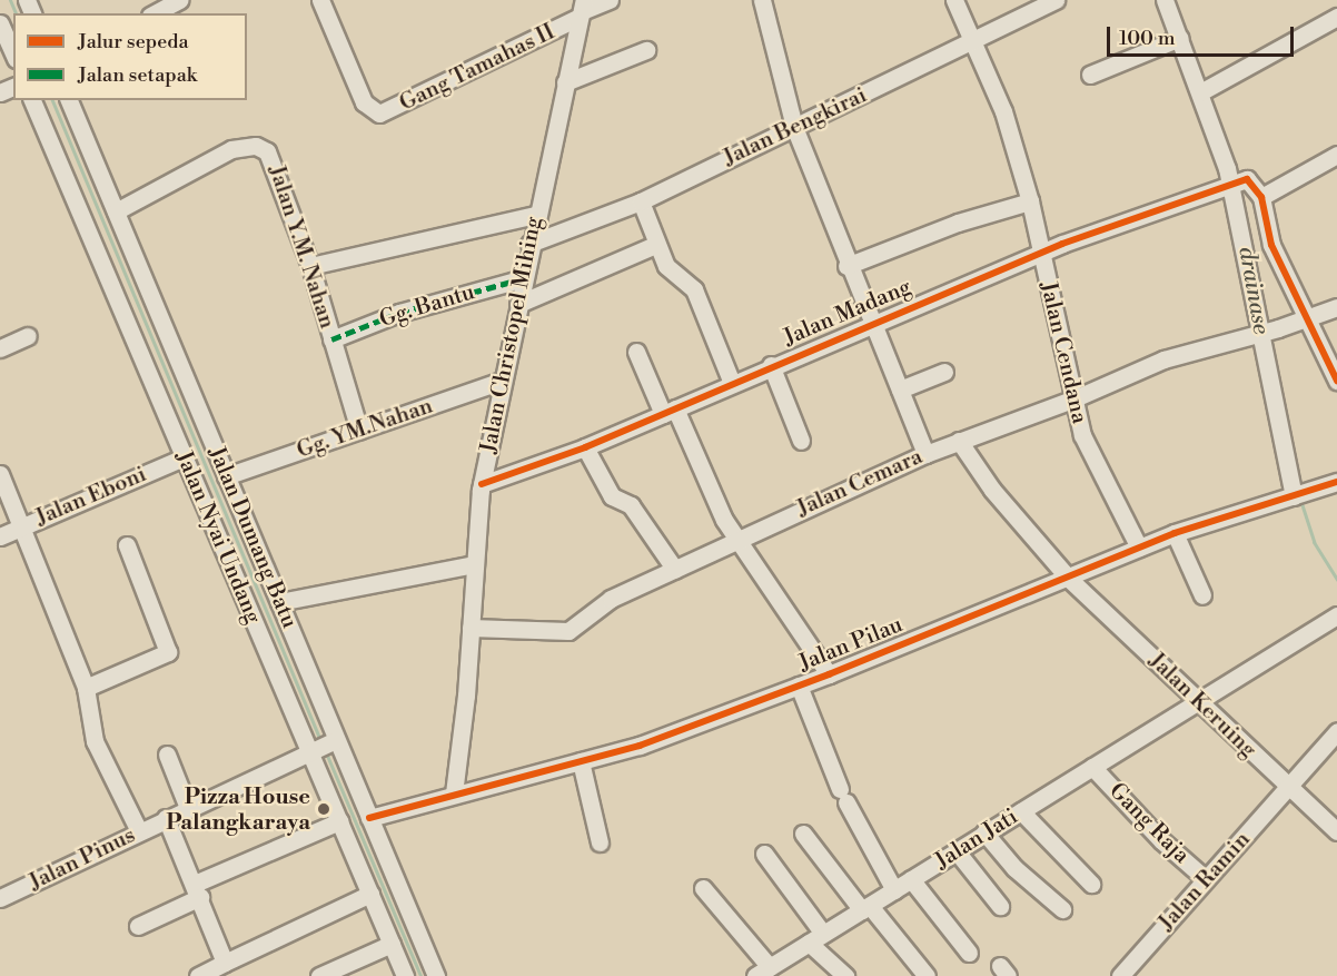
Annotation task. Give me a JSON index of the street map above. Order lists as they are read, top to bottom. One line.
{"streets":{"street":["Gang Tamahas II","Jalan Bengkirai","Jalan Y.M. Nahan","Gg. Bantu","Jalan Madang","Jalan Christopel Mihing","Jalan Cendana","Gg. YM.Nahan","Jalan Cemara","Jalan Eboni","Jalan Nyai Undang","Jalan Dumang Batu","Jalan Pilau","Jalan Keruing","Gang Raja","Jalan Jati","Jalan Pinus","Jalan Ramin"]},"crossings":[["Gang Tamahas II","Jalan Christopel Mihing"],["Jalan Bengkirai","Jalan Christopel Mihing"],["Jalan Bengkirai","Jalan Cendana"],["Jalan Y.M. Nahan","Gg. Bantu"],["Jalan Y.M. Nahan","Gg. YM.Nahan"],["Jalan Y.M. Nahan","Jalan Dumang Batu"],["Gg. Bantu","Jalan Christopel Mihing"],["Jalan Madang","Jalan Christopel Mihing"],["Jalan Madang","Jalan Cendana"],["Jalan Christopel Mihing","Gg. YM.Nahan"],["Jalan Christopel Mihing","Jalan Cemara"],["Jalan Christopel Mihing","Jalan Pilau"],["Jalan Cendana","Jalan Cemara"],["Jalan Cendana","Jalan Pilau"],["Gg. YM.Nahan","Jalan Dumang Batu"],["Jalan Cemara","Jalan Keruing"],["Jalan Eboni","Jalan Nyai Undang"],["Jalan Nyai Undang","Jalan Dumang Batu"],["Jalan Nyai Undang","Jalan Pinus"],["Jalan Dumang Batu","Jalan Pilau"],["Jalan Dumang Batu","Jalan Pinus"],["Jalan Pilau","Jalan Keruing"],["Jalan Keruing","Jalan Jati"],["Jalan Keruing","Jalan Ramin"],["Gang Raja","Jalan Jati"],["Gang Raja","Jalan Ramin"]],"water":["drainase"],"places":["Pizza House Palangkaraya"],"legend":["Jalur sepeda","Jalan setapak"],"scale_bar":"100 m"}
